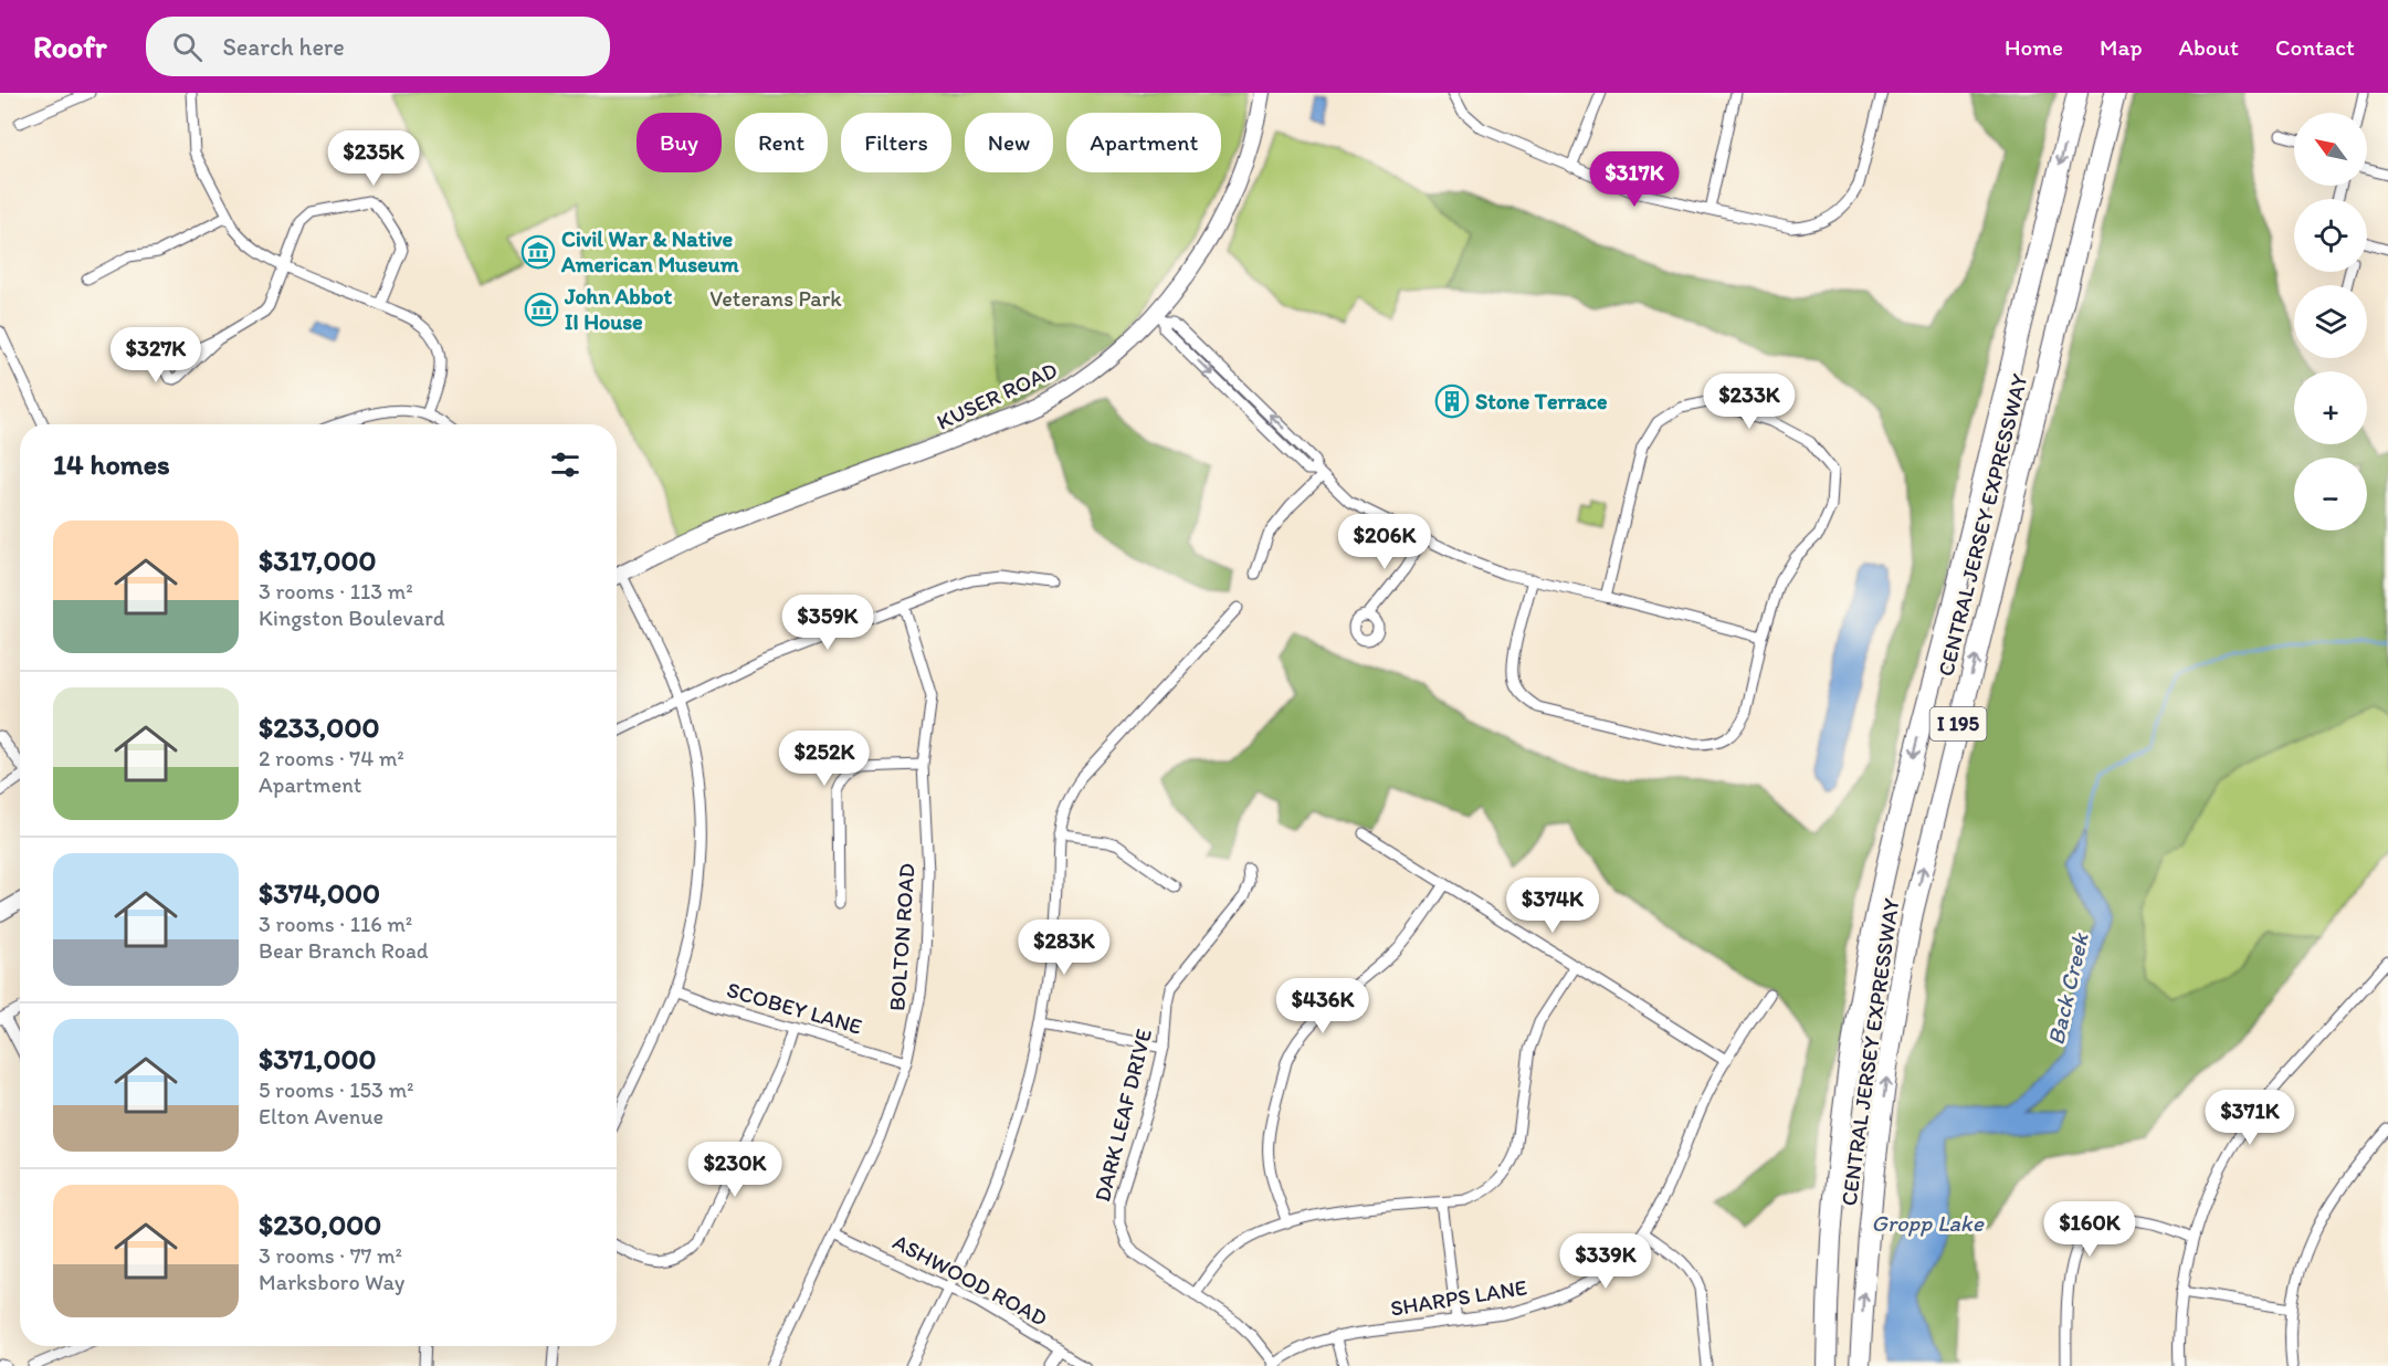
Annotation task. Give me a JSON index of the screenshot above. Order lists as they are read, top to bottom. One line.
{"streets":{"highway":["CENTRAL JERSEY EXPRESSWAY","I 195"],"street":["KUSER ROAD","BOLTON ROAD","SCOBEY LANE","DARK LEAF DRIVE","ASHWOOD ROAD","SHARPS LANE"]},"crossings":[["BOLTON ROAD","SCOBEY LANE"],["BOLTON ROAD","ASHWOOD ROAD"],["DARK LEAF DRIVE","SHARPS LANE"]],"water":["Back Creek","Gropp Lake"],"parks":["Veterans Park"],"places":{"museum":["Civil War & Native American Museum","John Abbot II House"],"building":["Stone Terrace"]},"north":"top left","page":{"header":"Roofr","search":"Search here","nav":["Home","Map","About","Contact"],"map_buttons":["+","−"],"chip":["Buy","Rent","Filters","New","Apartment"],"price":["$235K","$317K","$327K","$233K","$206K","$359K","$252K","$374K","$283K","$436K","$371K","$230K","$160K","$339K"],"heading":"14 homes","list":[{"name":"$317,000","note":"3 rooms · 113 m² · Kingston Boulevard"},{"name":"$233,000","note":"2 rooms · 74 m² · Apartment"},{"name":"$374,000","note":"3 rooms · 116 m² · Bear Branch Road"},{"name":"$371,000","note":"5 rooms · 153 m² · Elton Avenue"},{"name":"$230,000","note":"3 rooms · 77 m² · Marksboro Way"}]}}
